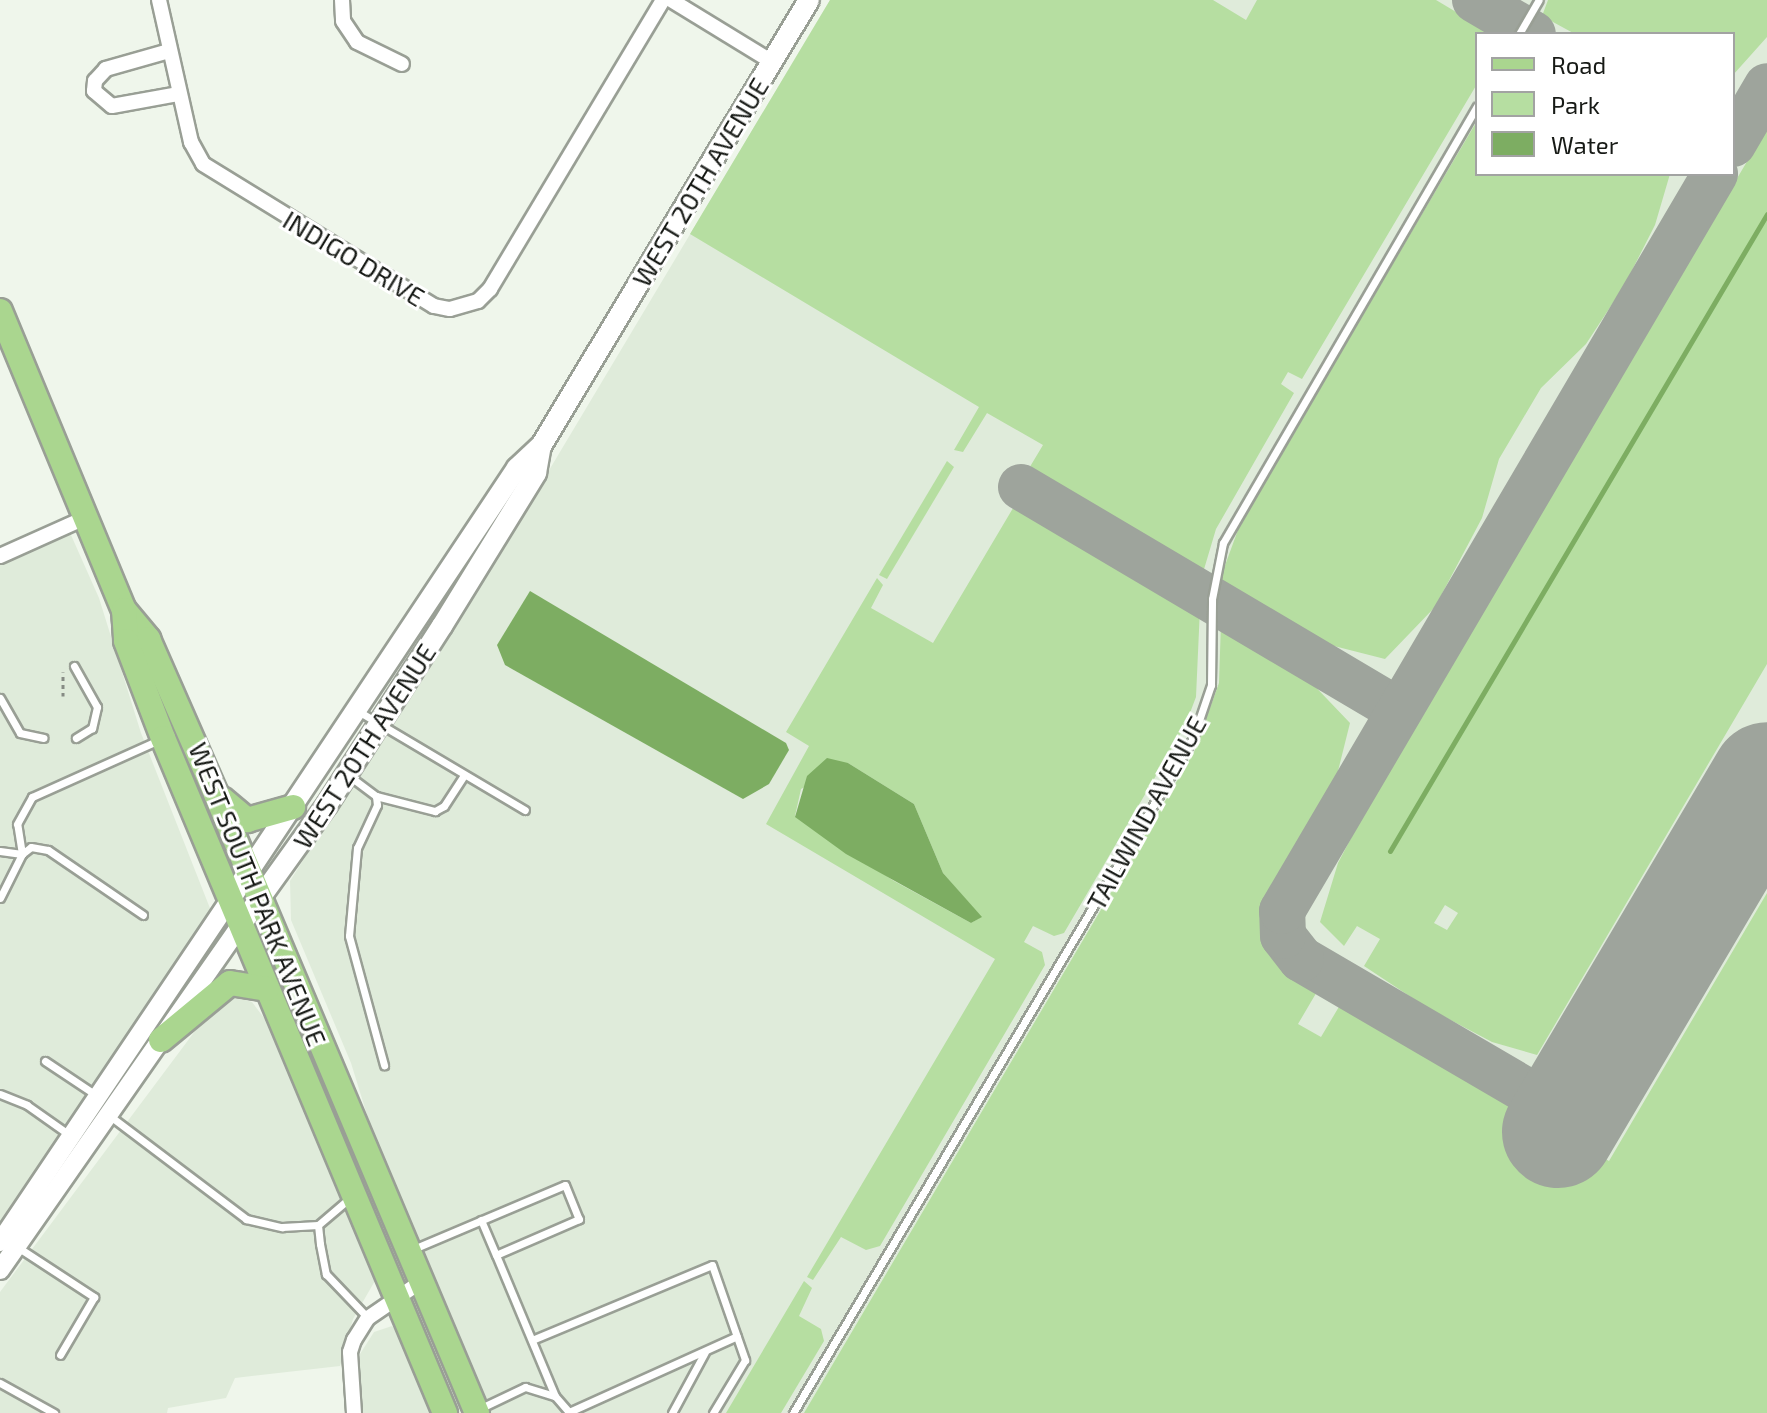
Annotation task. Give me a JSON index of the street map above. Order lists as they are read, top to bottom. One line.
{"streets":{"main road":["WEST 20TH AVENUE","WEST SOUTH PARK AVENUE"],"street":["INDIGO DRIVE"],"lane":["TAILWIND AVENUE"]},"crossings":[["WEST 20TH AVENUE","WEST SOUTH PARK AVENUE"]],"legend":["Road","Park","Water"]}
